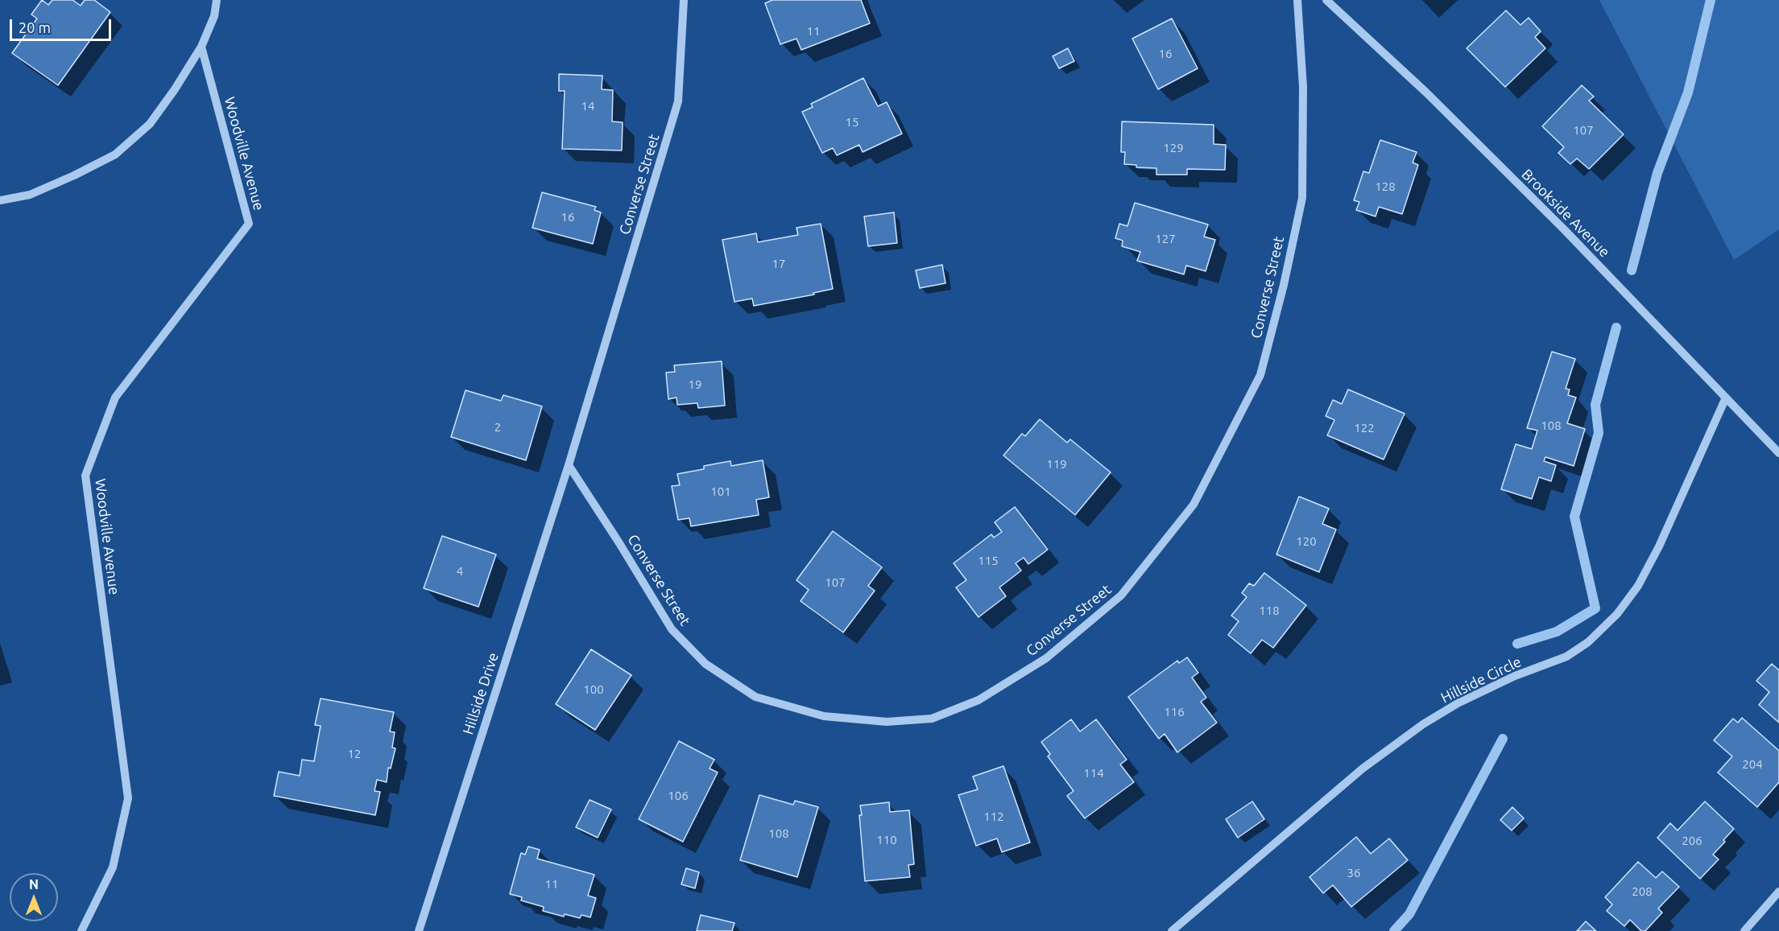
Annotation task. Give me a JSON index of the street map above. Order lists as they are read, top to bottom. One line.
{"streets":{"street":["Woodville Avenue","Converse Street","Brookside Avenue","Hillside Circle","Hillside Drive"]},"crossings":[["Converse Street","Hillside Drive"],["Brookside Avenue","Hillside Circle"]],"house_numbers":["11","16","14","15","107","129","128","16","127","17","19","108","2","122","119","101","120","115","4","107","118","100","116","12","204","114","106","112","108","110","206","36","11","208"],"scale_bar":"20 m","north":"top"}
